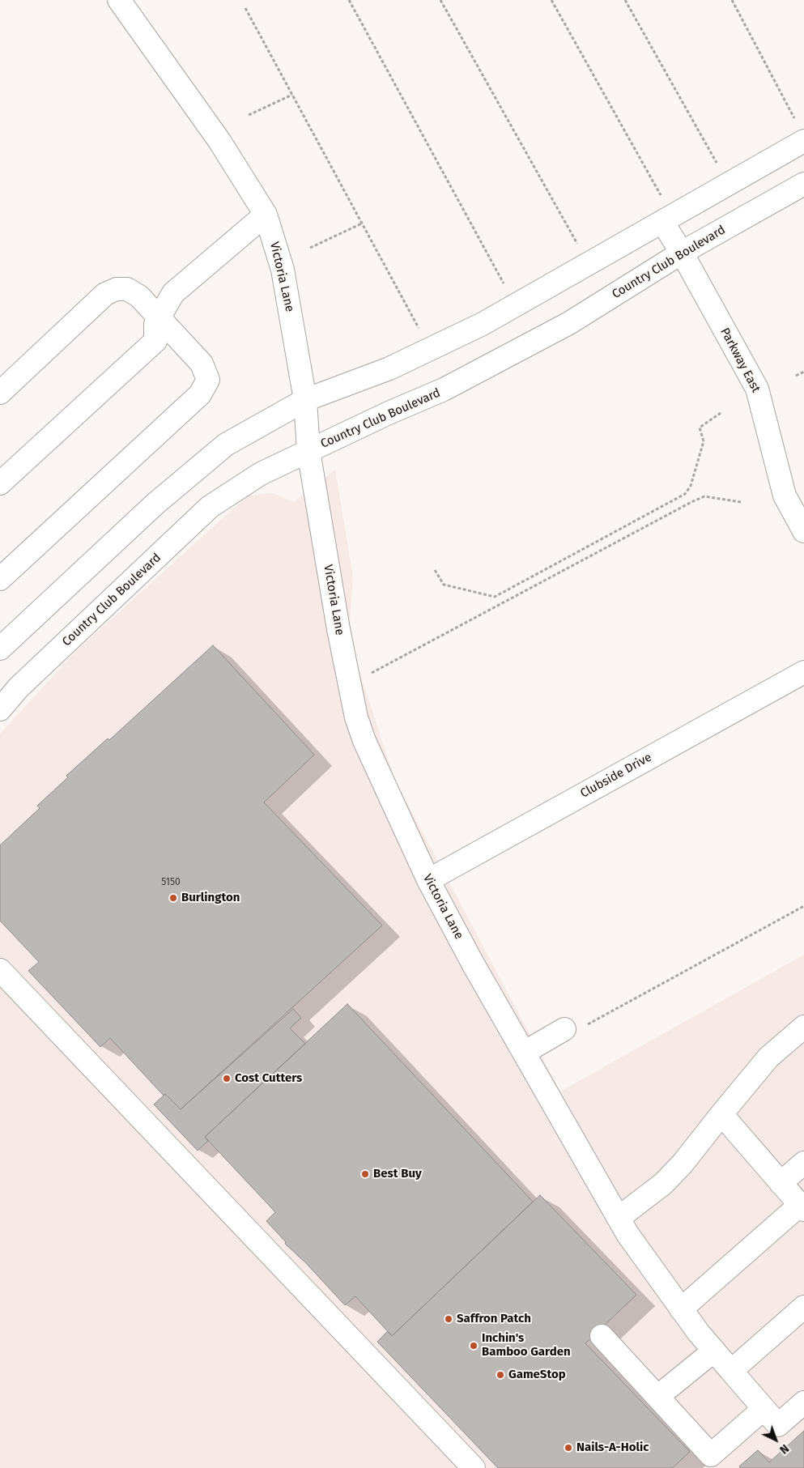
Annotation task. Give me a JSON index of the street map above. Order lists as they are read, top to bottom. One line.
{"streets":{"street":["Country Club Boulevard","Victoria Lane","Parkway East","Clubside Drive"]},"crossings":[["Country Club Boulevard","Victoria Lane"],["Country Club Boulevard","Parkway East"],["Victoria Lane","Clubside Drive"]],"places":["Burlington","Cost Cutters","Best Buy","Saffron Patch","Inchin's Bamboo Garden","GameStop","Nails-A-Holic"],"house_numbers":["5150"],"north":"bottom right"}
